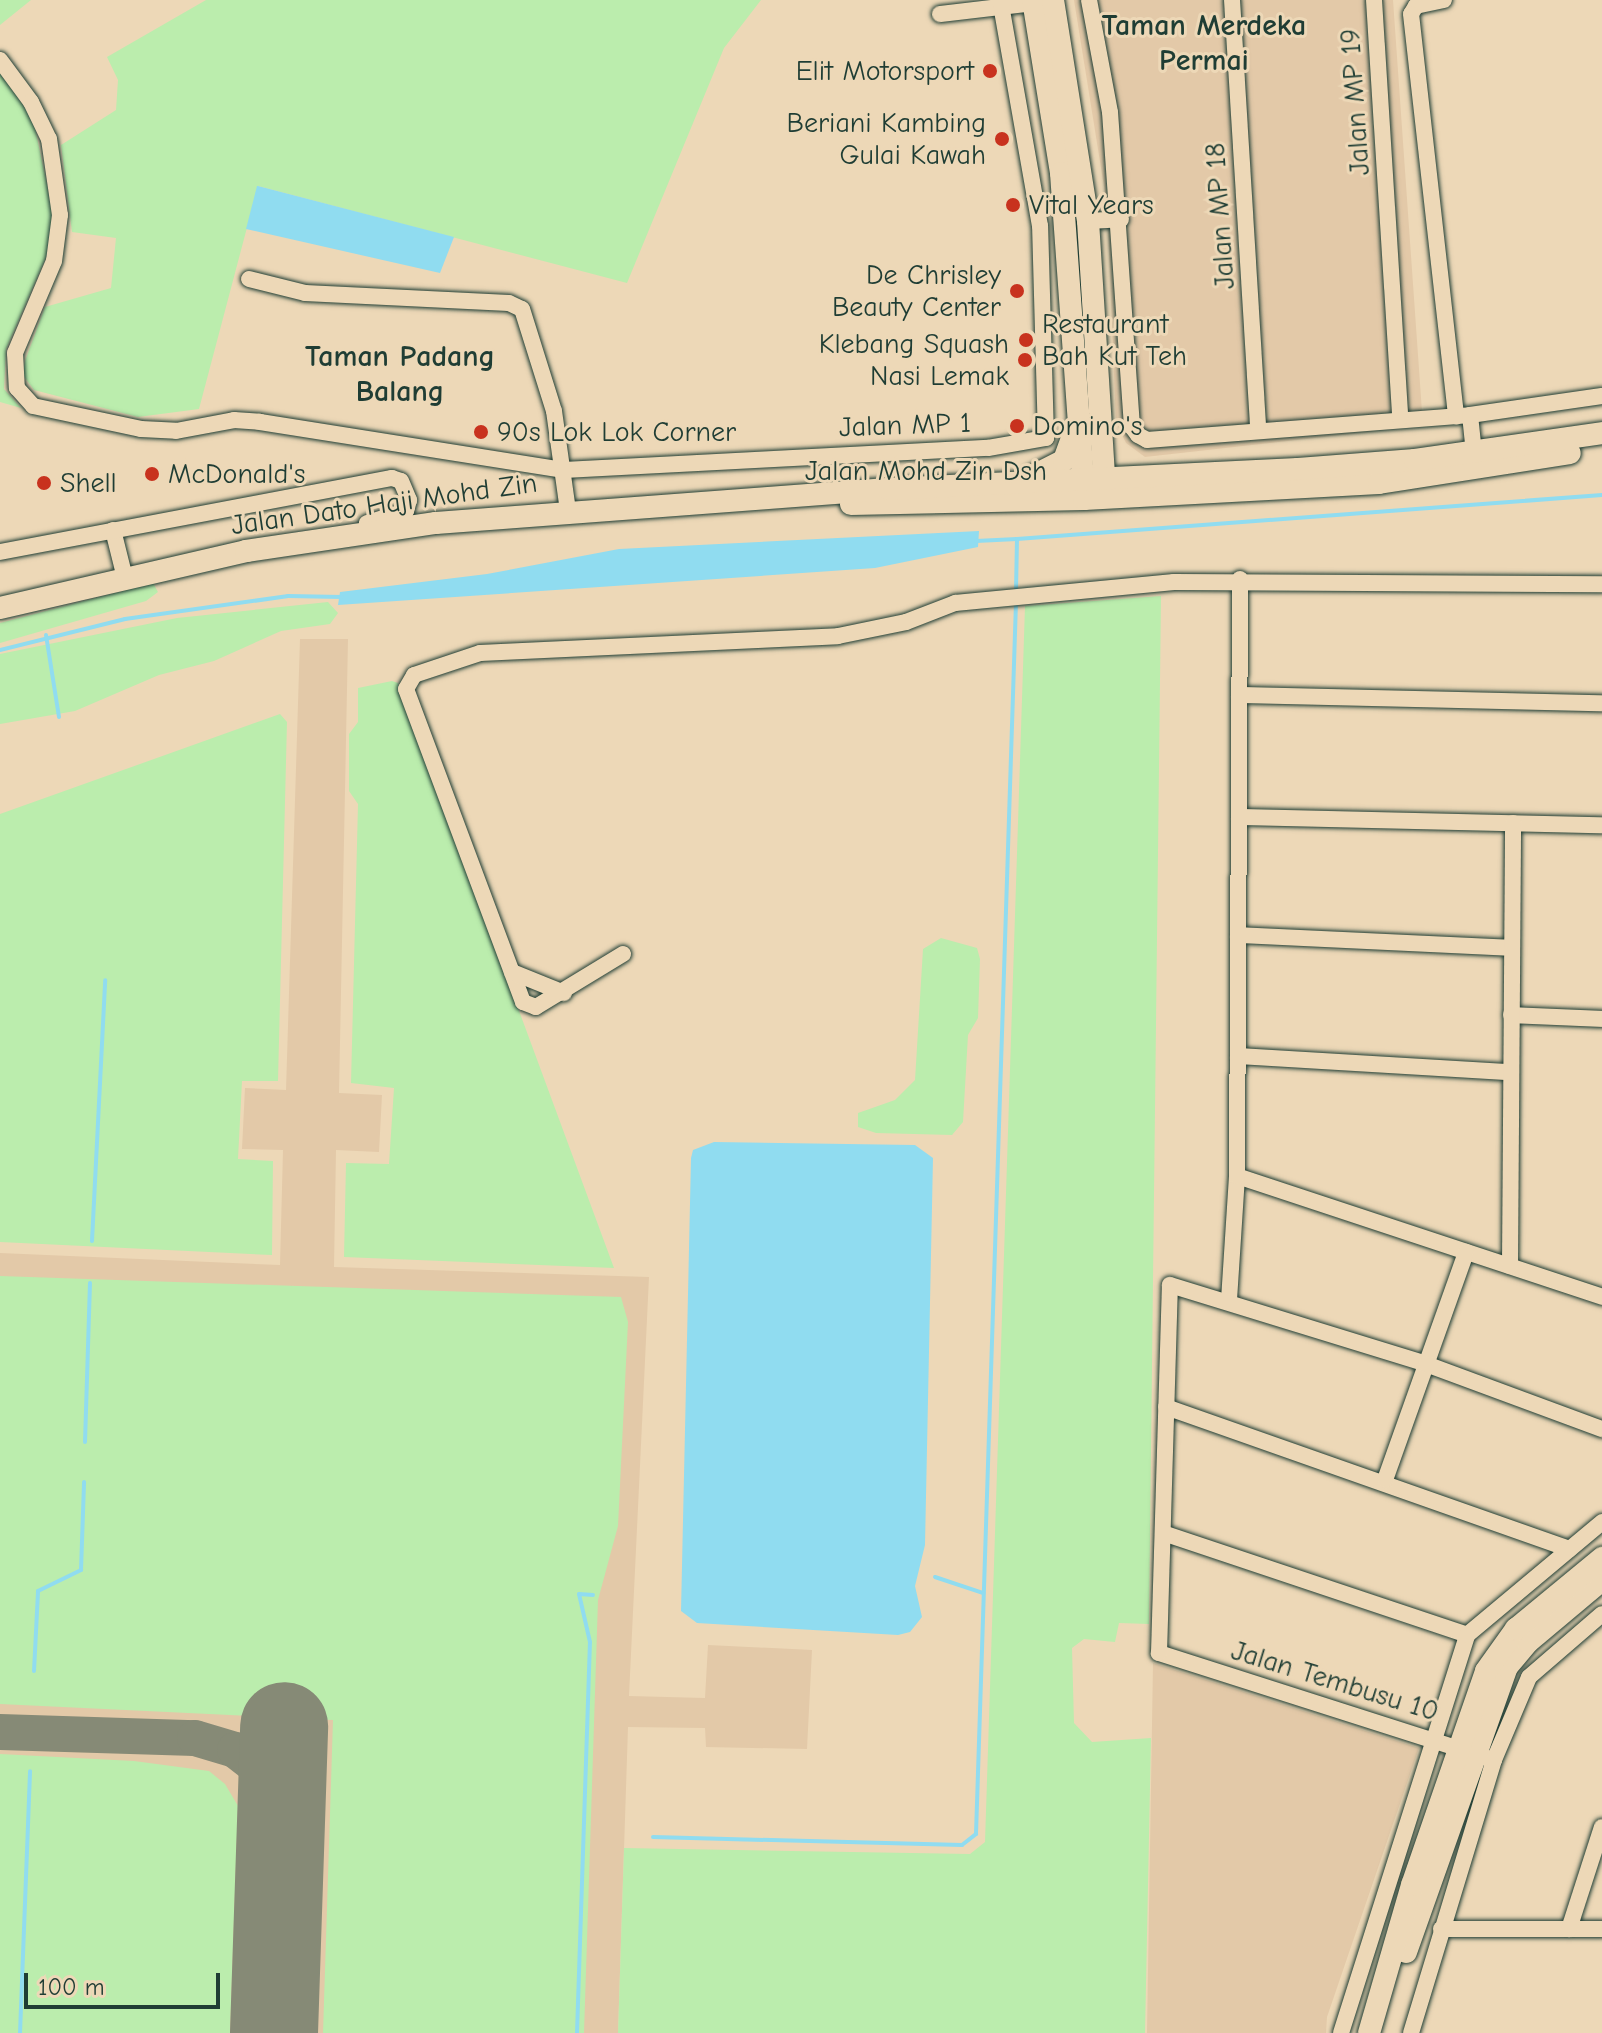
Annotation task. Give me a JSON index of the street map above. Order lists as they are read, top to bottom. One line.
{"streets":{"main road":["Jalan Mohd Zin Dsh","Jalan Dato Haji Mohd Zin"],"street":["Jalan MP 19","Jalan MP 18","Jalan MP 1","Jalan Tembusu 10"]},"crossings":[["Jalan Mohd Zin Dsh","Jalan Dato Haji Mohd Zin"]],"districts":["Taman Merdeka Permai","Taman Padang Balang"],"places":["Elit Motorsport","Beriani Kambing Gulai Kawah","Vital Years","De Chrisley Beauty Center","Restaurant Bah Kut Teh","Klebang Squash Nasi Lemak","Domino's","90s Lok Lok Corner","McDonald's","Shell"],"scale_bar":"100 m"}
